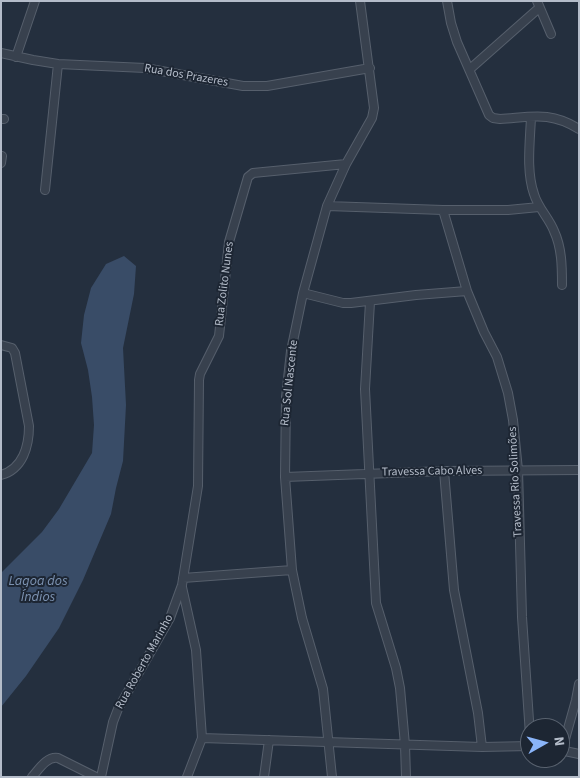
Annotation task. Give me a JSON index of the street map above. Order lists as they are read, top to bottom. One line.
{"streets":{"street":["Rua dos Prazeres","Rua Zolito Nunes","Rua Sol Nascente","Travessa Cabo Alves","Travessa Rio Solimões","Rua Roberto Marinho"]},"crossings":[["Rua dos Prazeres","Rua Sol Nascente"],["Rua Zolito Nunes","Rua Sol Nascente"],["Rua Zolito Nunes","Rua Roberto Marinho"],["Rua Sol Nascente","Travessa Cabo Alves"],["Travessa Cabo Alves","Travessa Rio Solimões"]],"water":["Lagoa dos Índios"],"north":"right"}
